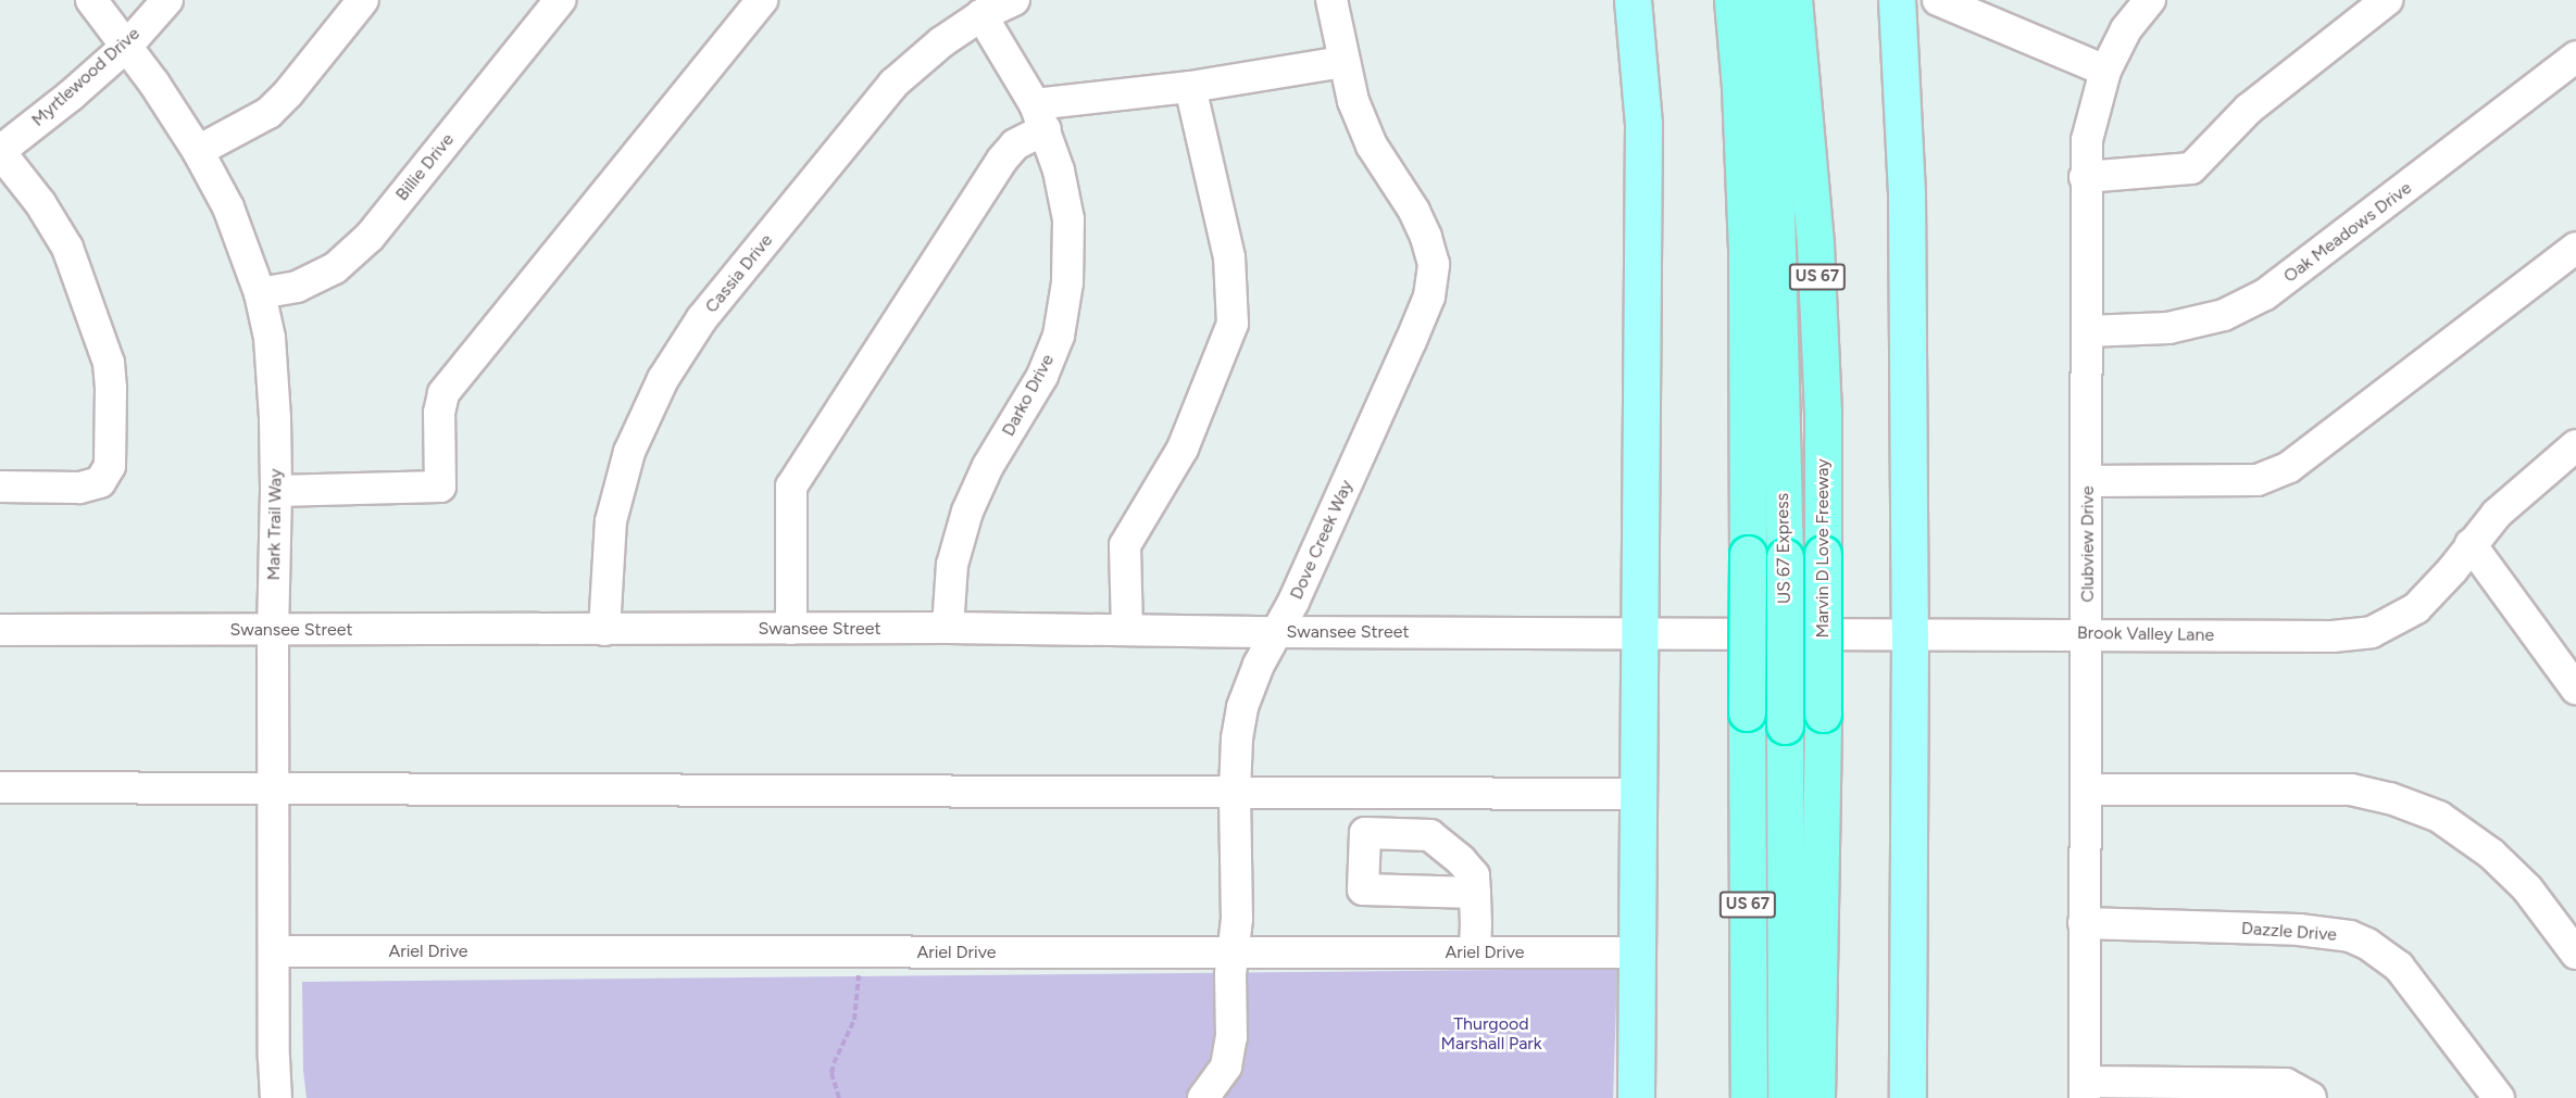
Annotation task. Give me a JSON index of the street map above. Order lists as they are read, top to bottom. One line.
{"streets":{"highway":["US 67","US 67 Express","Marvin D Love Freeway"],"street":["Myrtlewood Drive","Billie Drive","Oak Meadows Drive","Cassia Drive","Darko Drive","Mark Trail Way","Dove Creek Way","Clubview Drive","Swansee Street","Brook Valley Lane","Dazzle Drive","Ariel Drive"]},"crossings":[["Myrtlewood Drive","Mark Trail Way"],["Billie Drive","Mark Trail Way"],["Oak Meadows Drive","Clubview Drive"],["Cassia Drive","Darko Drive"],["Cassia Drive","Swansee Street"],["Darko Drive","Swansee Street"],["Mark Trail Way","Swansee Street"],["Mark Trail Way","Ariel Drive"],["Dove Creek Way","Swansee Street"],["Dove Creek Way","Ariel Drive"],["Clubview Drive","Brook Valley Lane"],["Clubview Drive","Dazzle Drive"],["Swansee Street","Brook Valley Lane"]],"parks":["Thurgood Marshall Park"]}
